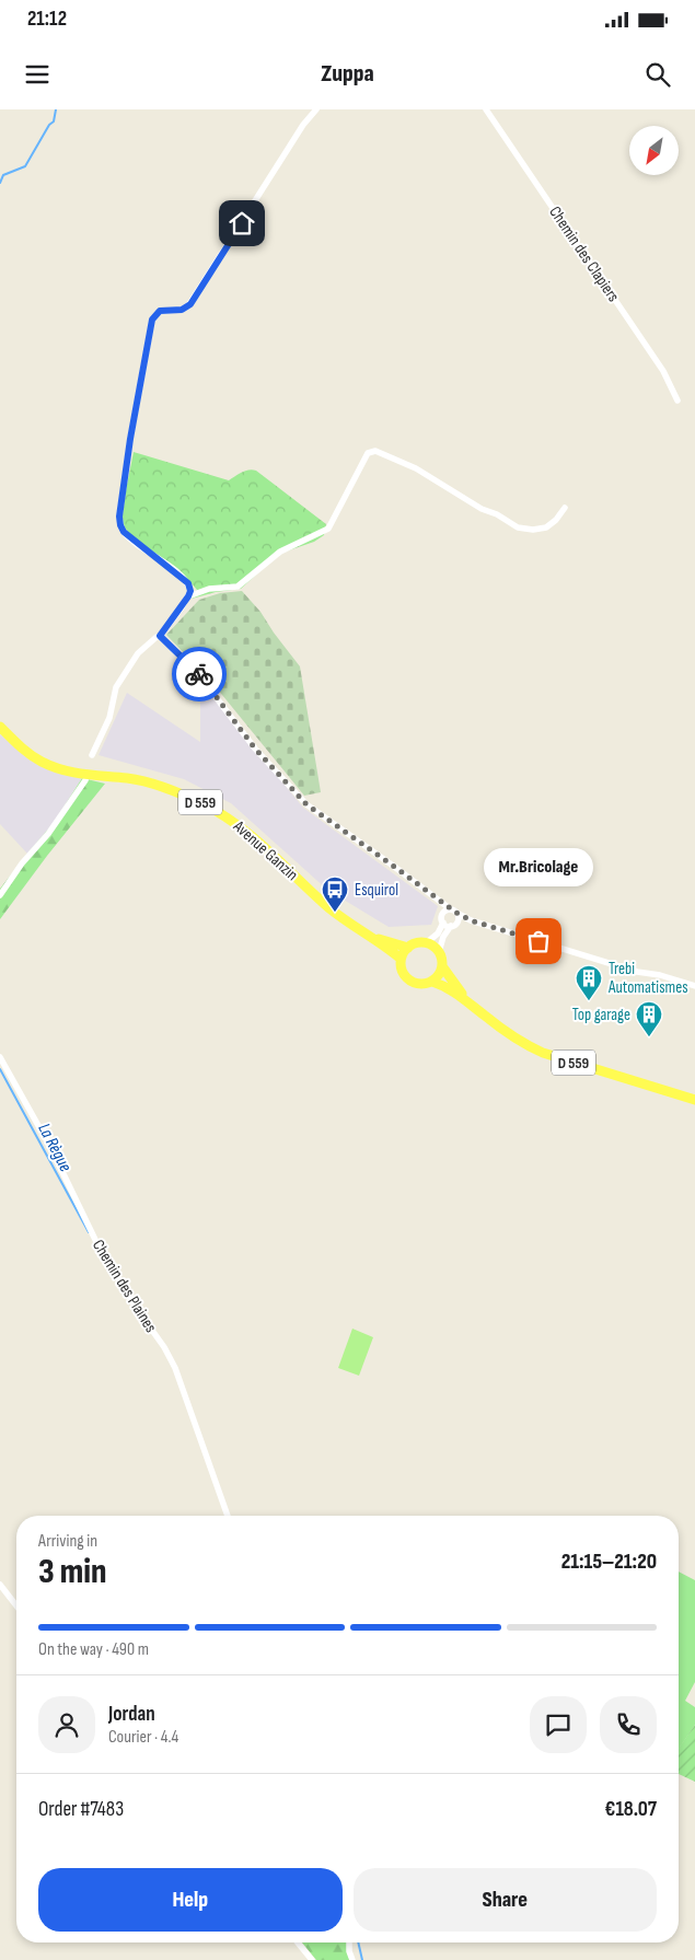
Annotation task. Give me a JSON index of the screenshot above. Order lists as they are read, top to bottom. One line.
{"streets":{"main road":["D 559","Avenue Ganzin"],"street":["Chemin des Clapiers","Chemin des Plaines"]},"crossings":[["D 559","Avenue Ganzin"]],"water":["La Règue"],"places":{"bus stop":["Esquirol"],"other":["Mr.Bricolage"],"building":["Trebi Automatismes","Top garage"]},"north":"bottom left","page":{"status":"21:12","header":"Zuppa","bubble":"Mr.Bricolage","heading":["3 min","Arriving in","21:15–21:20"],"panel":["Jordan","Courier · 4.4","Order #7483","€18.07"],"bar":"On the way · 490 m","buttons":["Help","Share"]}}
